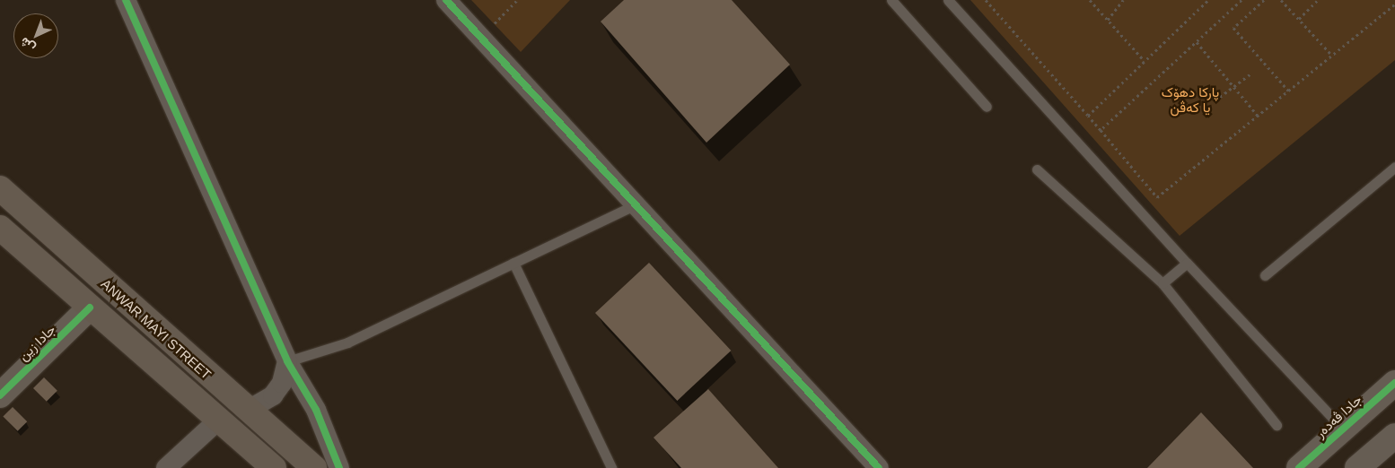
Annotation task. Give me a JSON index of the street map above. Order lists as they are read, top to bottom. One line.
{"streets":{"main road":["ANWAR MAYI STREET"],"street":["جادا زین","جادا ڤەدەر"]},"crossings":[["ANWAR MAYI STREET","جادا زین"]],"parks":["پاركا دهۆک يا كەڤن"],"north":"bottom left"}
